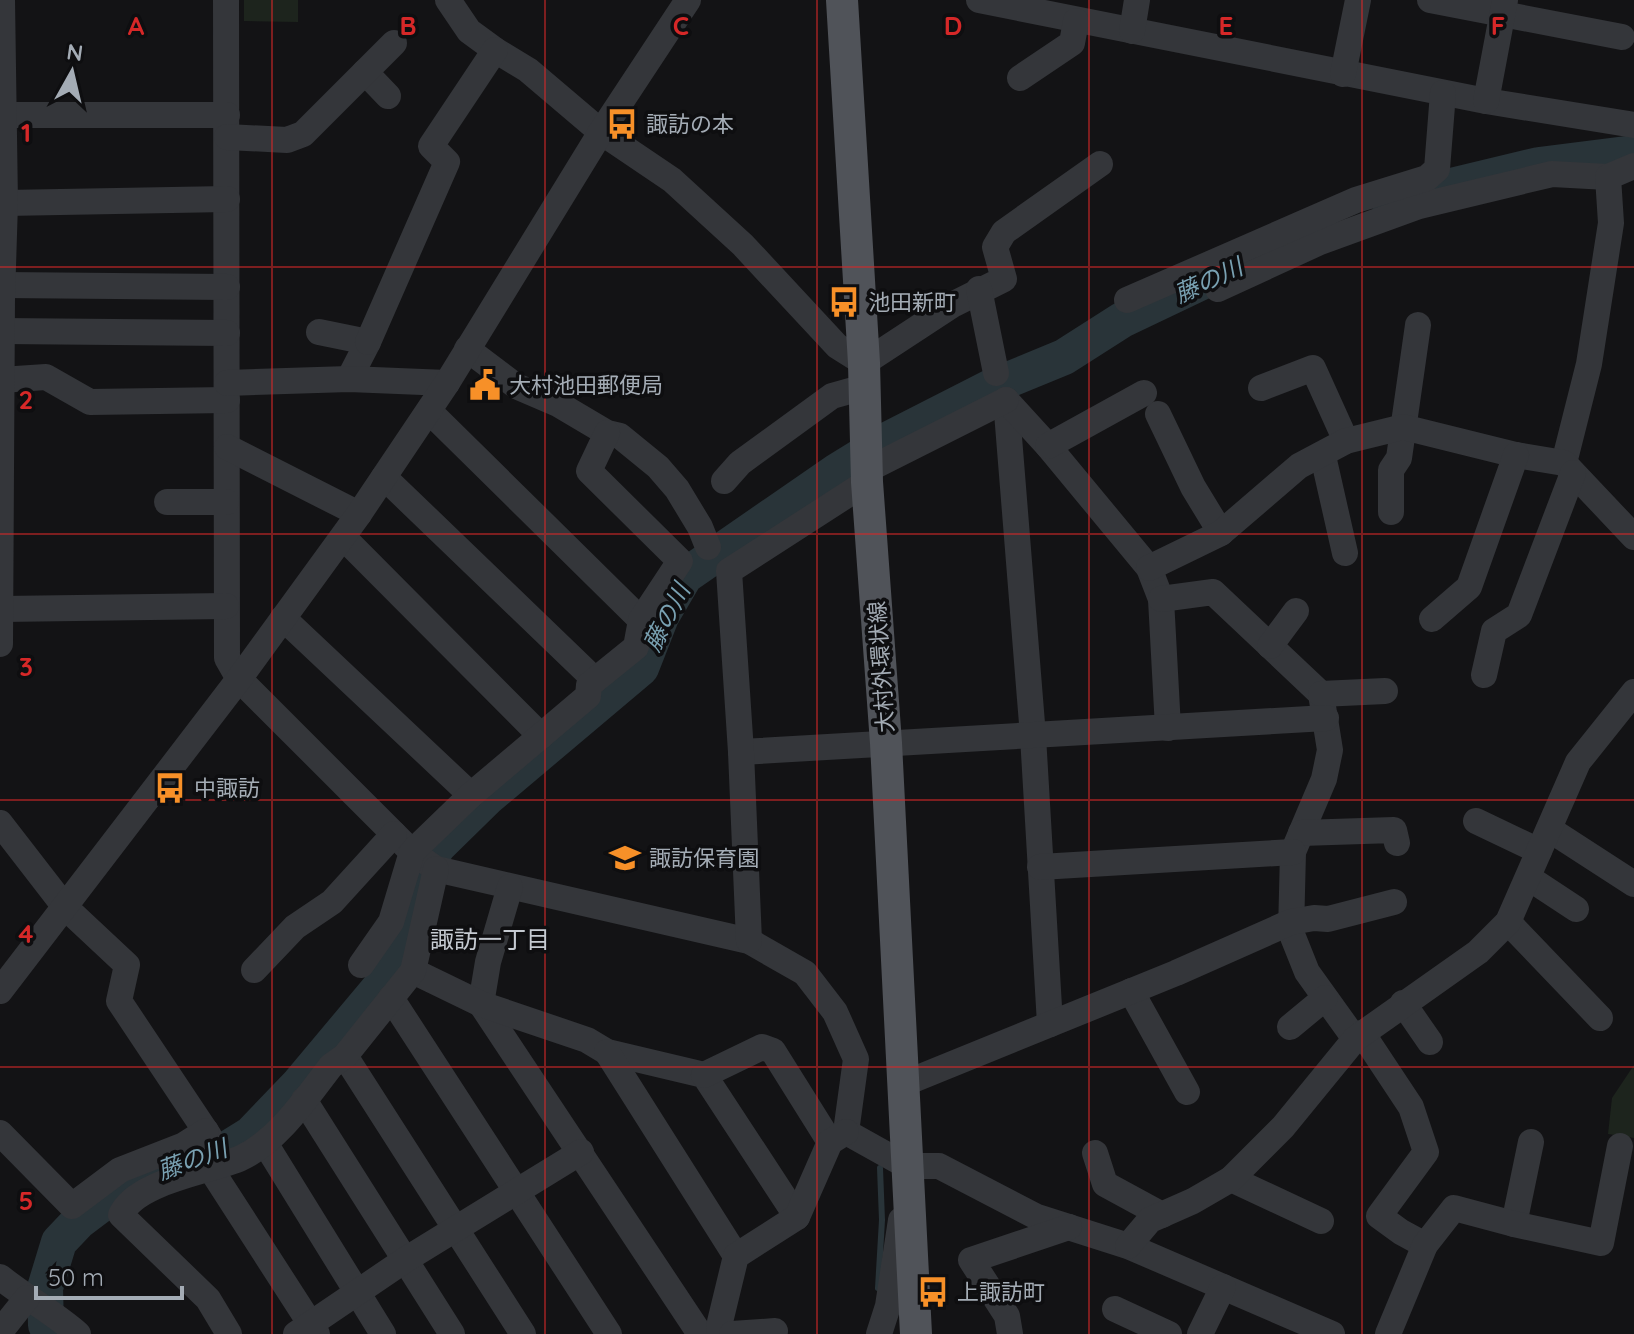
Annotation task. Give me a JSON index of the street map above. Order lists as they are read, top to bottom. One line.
{"streets":{"main road":["大村外環状線"]},"districts":["諏訪一丁目"],"water":["藤の川"],"places":{"bus stop":["諏訪の本","池田新町","中諏訪","上諏訪町"],"public building":["大村池田郵便局"],"school or university":["諏訪保育園"]},"scale_bar":"50 m","north":"top","grid":{"columns":["A","B","C","D","E","F"],"rows":["1","2","3","4","5"]}}
